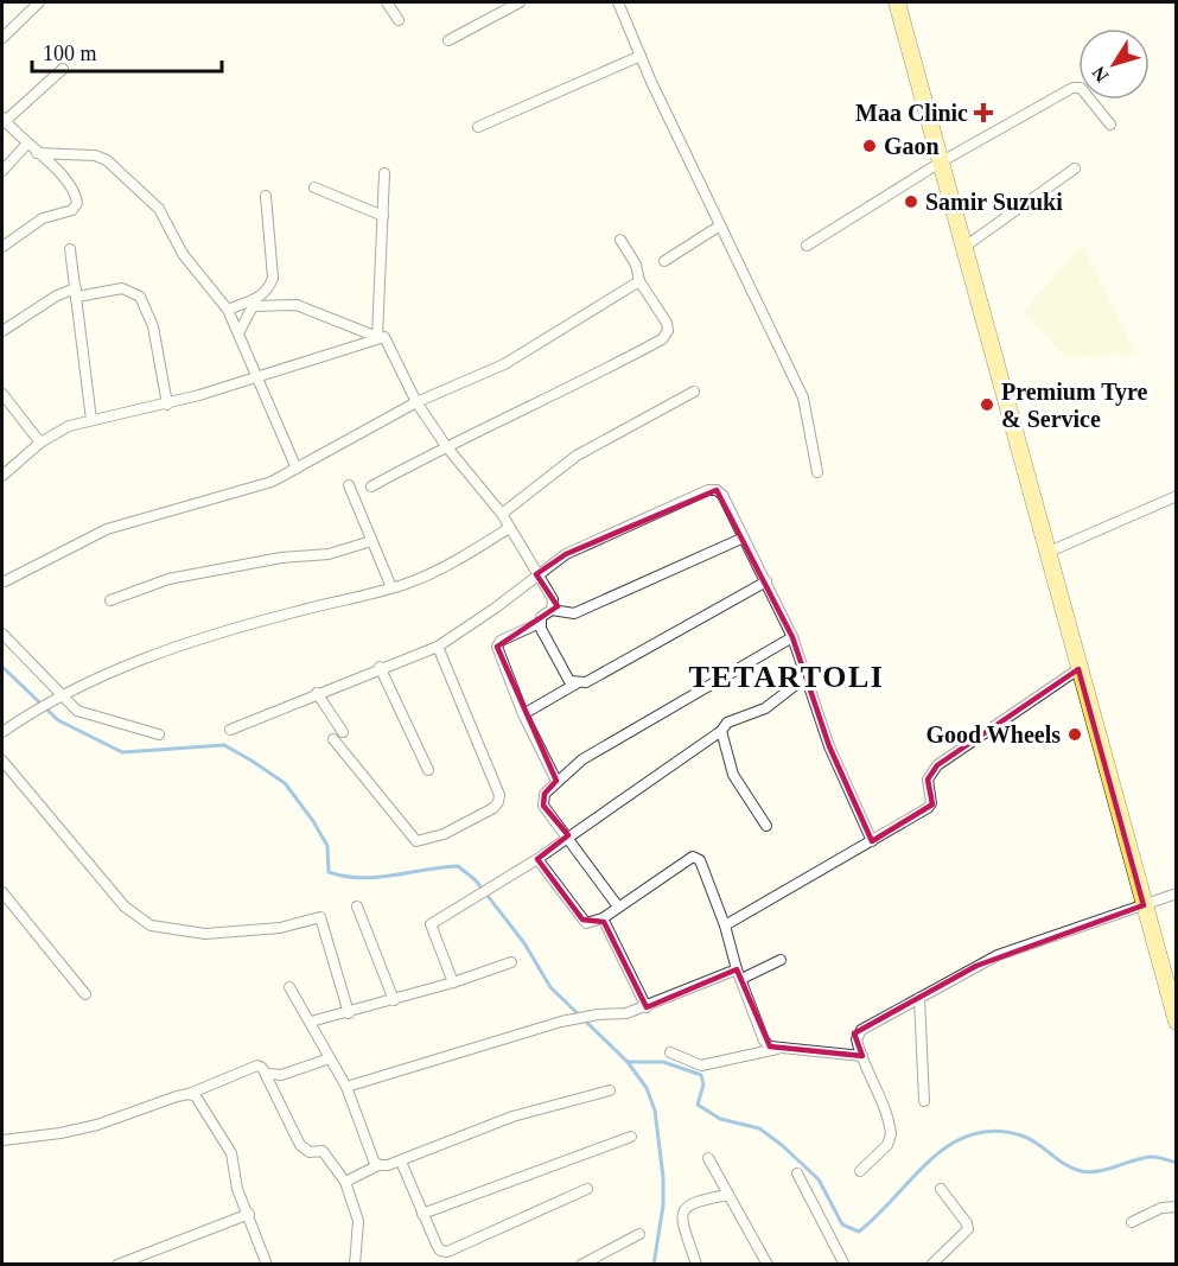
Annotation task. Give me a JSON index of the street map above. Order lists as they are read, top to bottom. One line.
{"districts":["TETARTOLI"],"places":{"health":["Maa Clinic"],"other":["Gaon","Samir Suzuki","Premium Tyre & Service","Good Wheels"]},"scale_bar":"100 m","north":"bottom left"}
